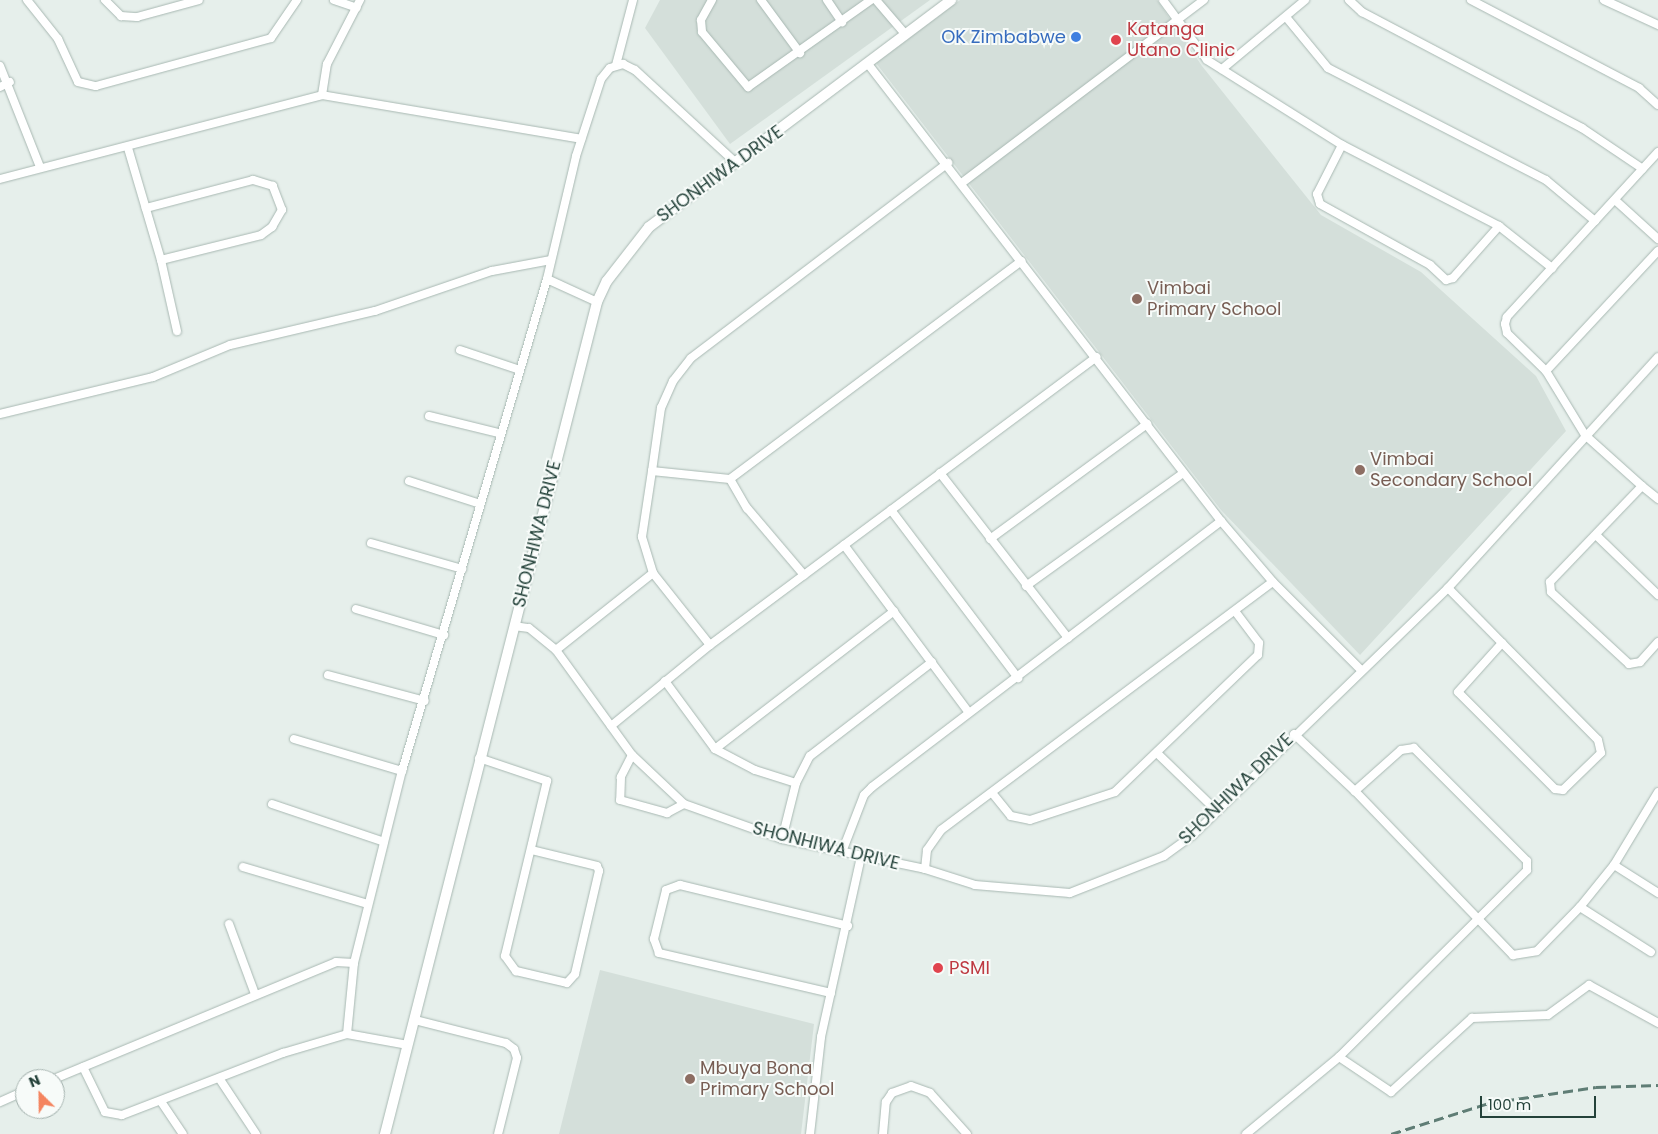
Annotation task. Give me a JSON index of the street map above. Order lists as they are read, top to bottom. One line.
{"streets":{"street":["SHONHIWA DRIVE"]},"places":["OK Zimbabwe","Katanga Utano Clinic","Vimbai Primary School","Vimbai Secondary School","PSMI","Mbuya Bona Primary School"],"scale_bar":"100 m","north":"top left"}
